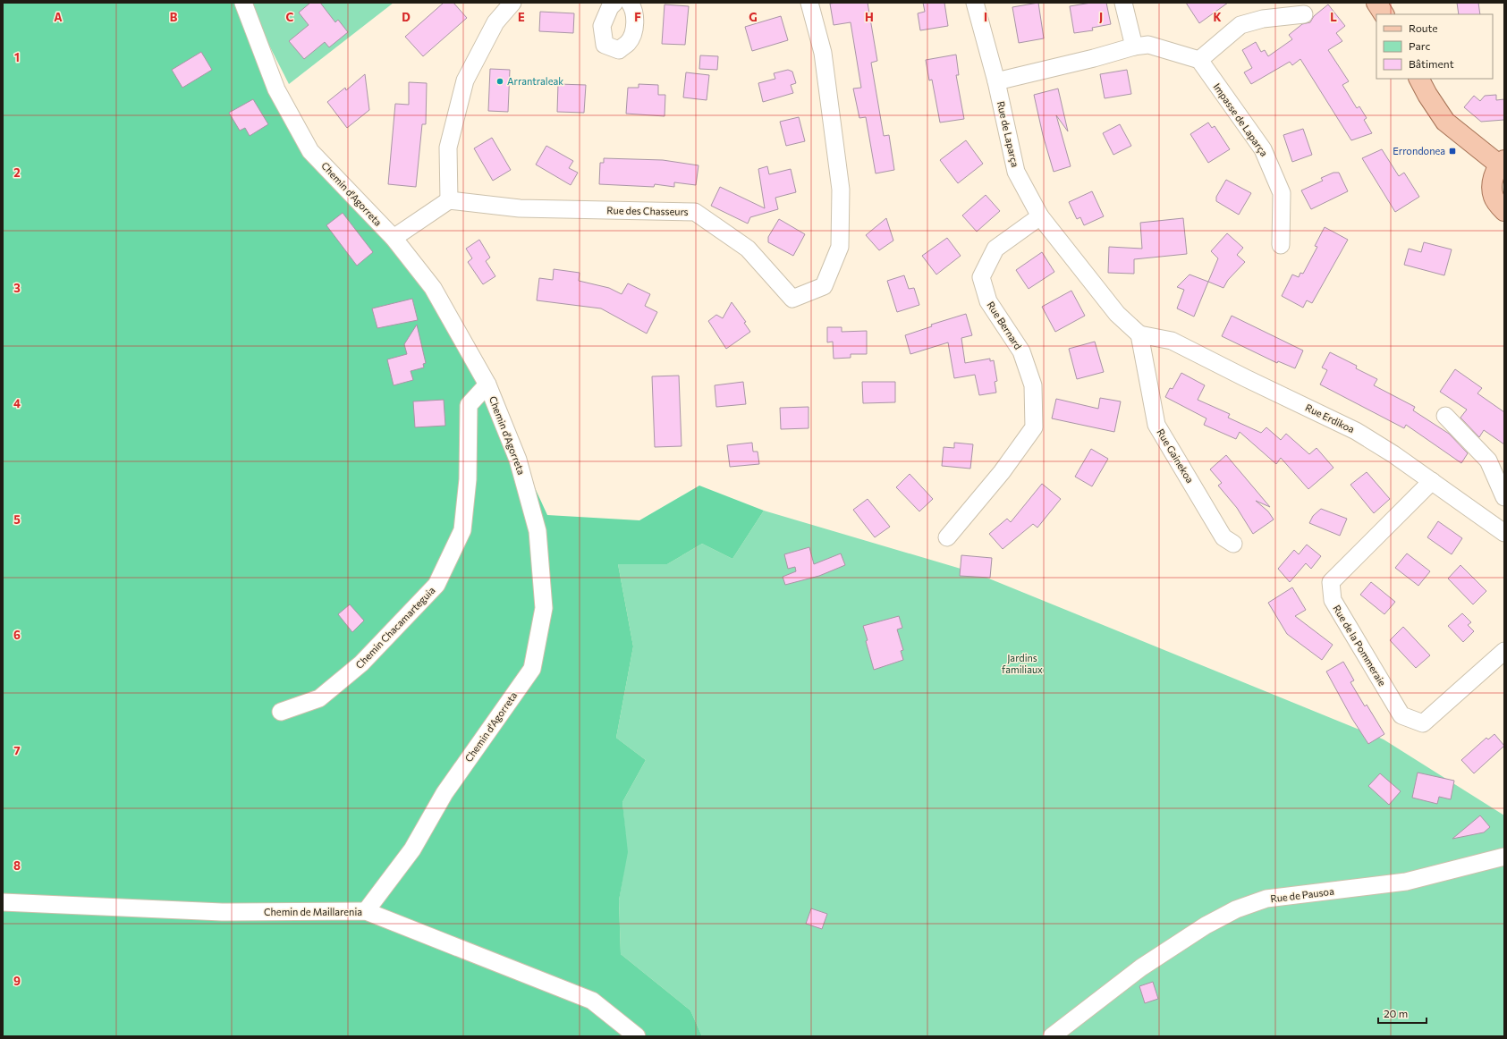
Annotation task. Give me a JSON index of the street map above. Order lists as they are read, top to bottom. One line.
{"streets":{"street":["Impasse de Laparça","Rue de Laparça","Chemin d'Agorreta","Rue des Chasseurs","Rue Bernard","Rue Erdikoa","Rue Gainekoa","Chemin Chacamarteguia","Rue de la Pommeraie","Rue de Pausoa","Chemin de Maillarenia"]},"crossings":[["Rue de Laparça","Rue Bernard"],["Rue de Laparça","Rue Erdikoa"],["Rue de Laparça","Rue Gainekoa"],["Chemin d'Agorreta","Chemin Chacamarteguia"],["Chemin d'Agorreta","Chemin de Maillarenia"],["Rue Erdikoa","Rue Gainekoa"],["Rue Erdikoa","Rue de la Pommeraie"]],"parks":["Jardins familiaux"],"places":{"other":["Arrantraleak"],"transit":["Errondonea"]},"legend":["Route","Parc","Bâtiment"],"scale_bar":"20 m","grid":{"columns":["A","B","C","D","E","F","G","H","I","J","K","L"],"rows":["1","2","3","4","5","6","7","8","9"]}}
